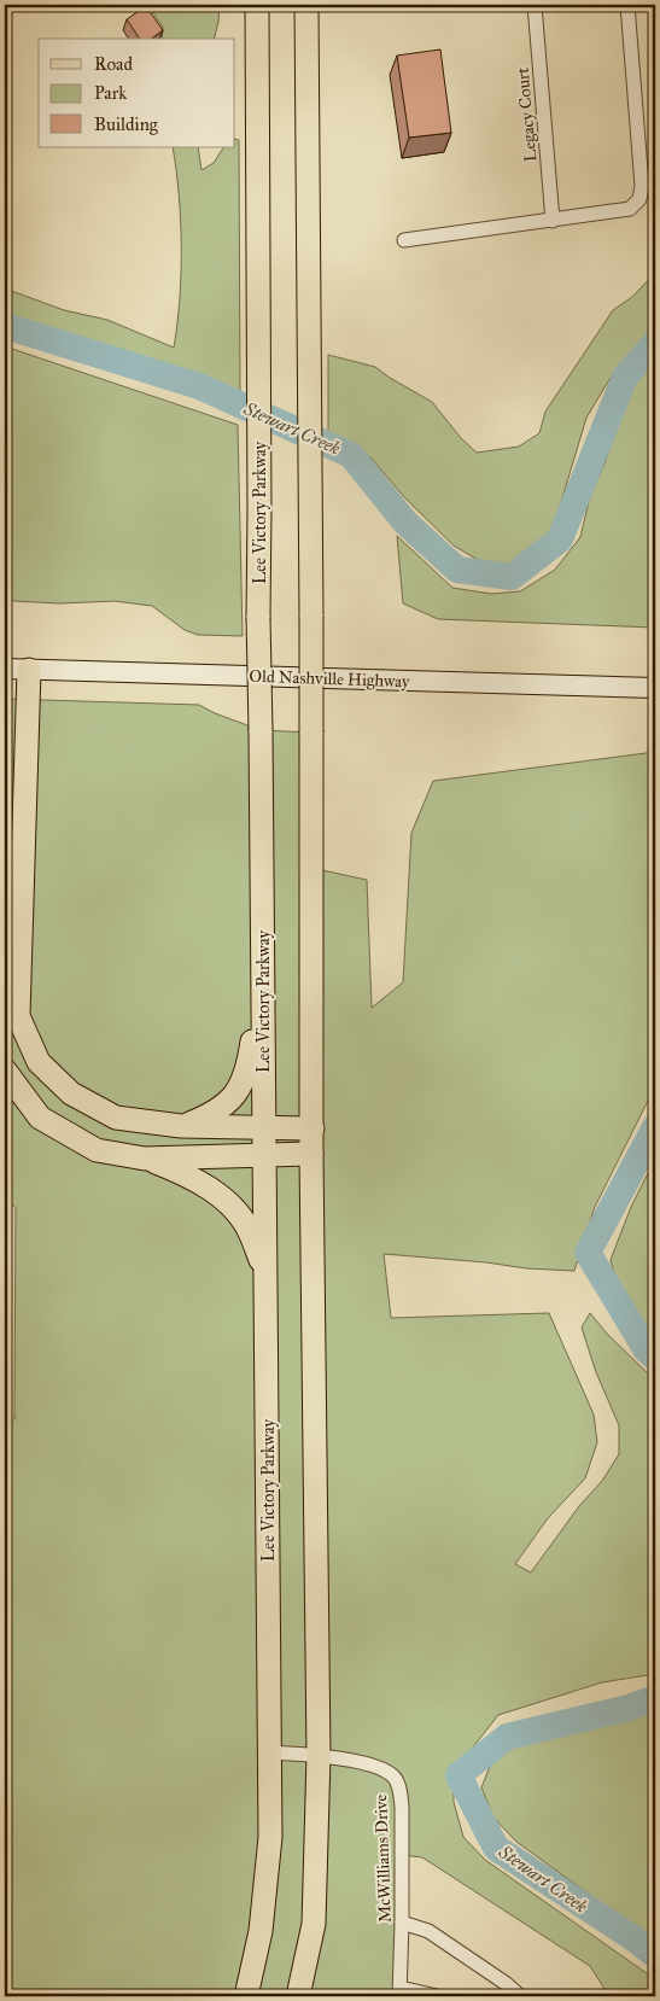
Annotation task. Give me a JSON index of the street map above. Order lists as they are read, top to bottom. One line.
{"streets":{"main road":["Lee Victory Parkway","Old Nashville Highway"],"street":["Legacy Court","McWilliams Drive"]},"crossings":[["Lee Victory Parkway","McWilliams Drive"]],"water":["Stewart Creek"],"legend":["Road","Park","Building"]}
